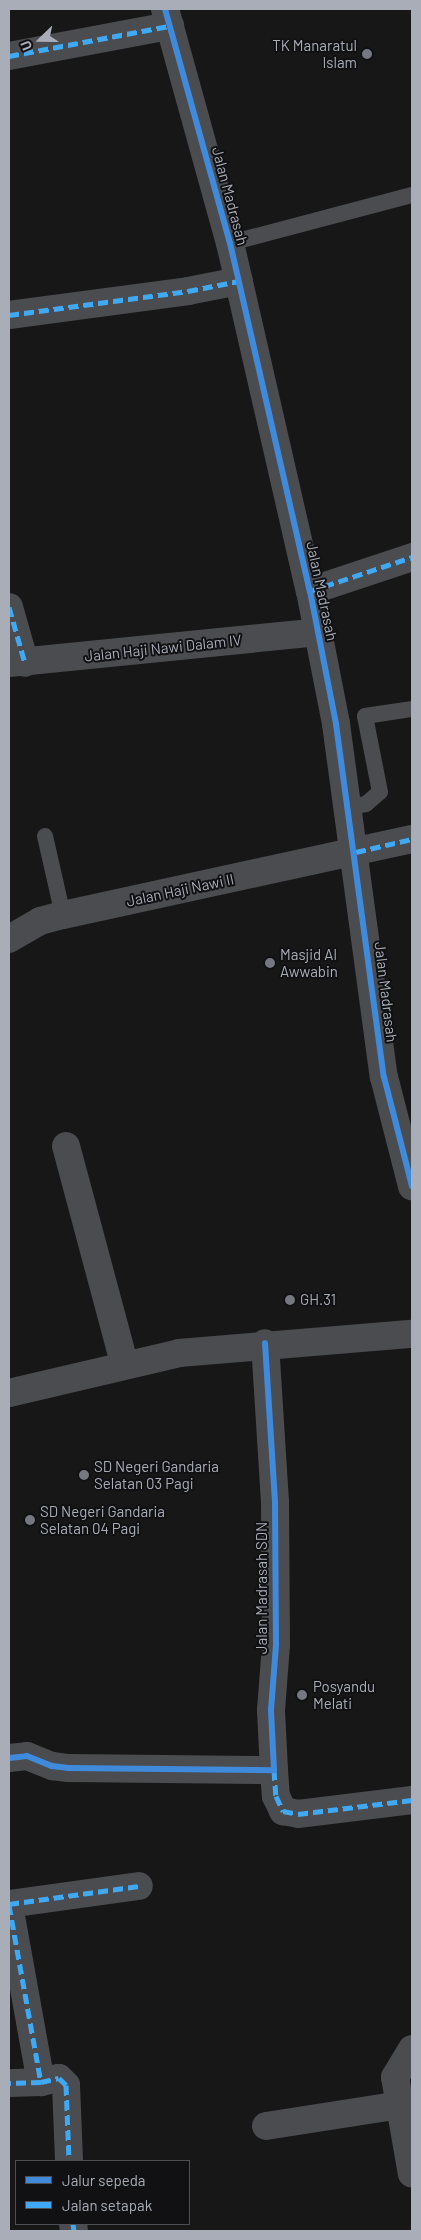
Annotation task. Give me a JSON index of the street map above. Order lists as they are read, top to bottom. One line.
{"streets":{"street":["Jalan Madrasah","Jalan Haji Nawi Dalam IV","Jalan Haji Nawi II","Jalan Madrasah SDN"]},"crossings":[["Jalan Madrasah","Jalan Haji Nawi Dalam IV"],["Jalan Madrasah","Jalan Haji Nawi II"]],"places":["TK Manaratul Islam","Masjid Al Awwabin","GH.31","SD Negeri Gandaria Selatan 03 Pagi","SD Negeri Gandaria Selatan 04 Pagi","Posyandu Melati"],"legend":["Jalur sepeda","Jalan setapak"],"north":"left"}
